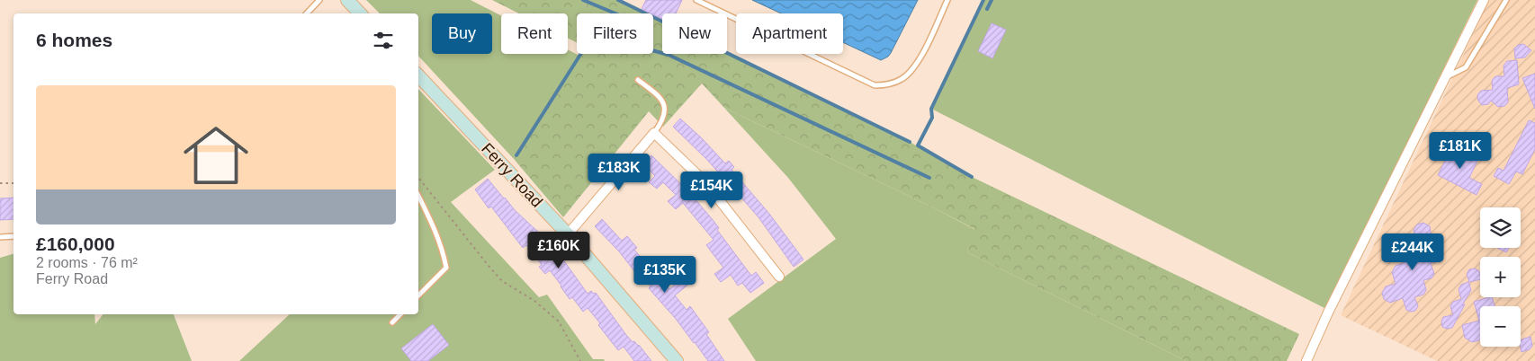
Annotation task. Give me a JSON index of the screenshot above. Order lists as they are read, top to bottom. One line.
{"streets":{"street":["Ferry Road"]},"page":{"chip":["Buy","Rent","Filters","New","Apartment"],"heading":"6 homes","list":[{"name":"£160,000","note":"2 rooms · 76 m² · Ferry Road"}],"price":["£181K","£183K","£154K","£160K","£244K","£135K"],"map_buttons":["+","−"]}}
